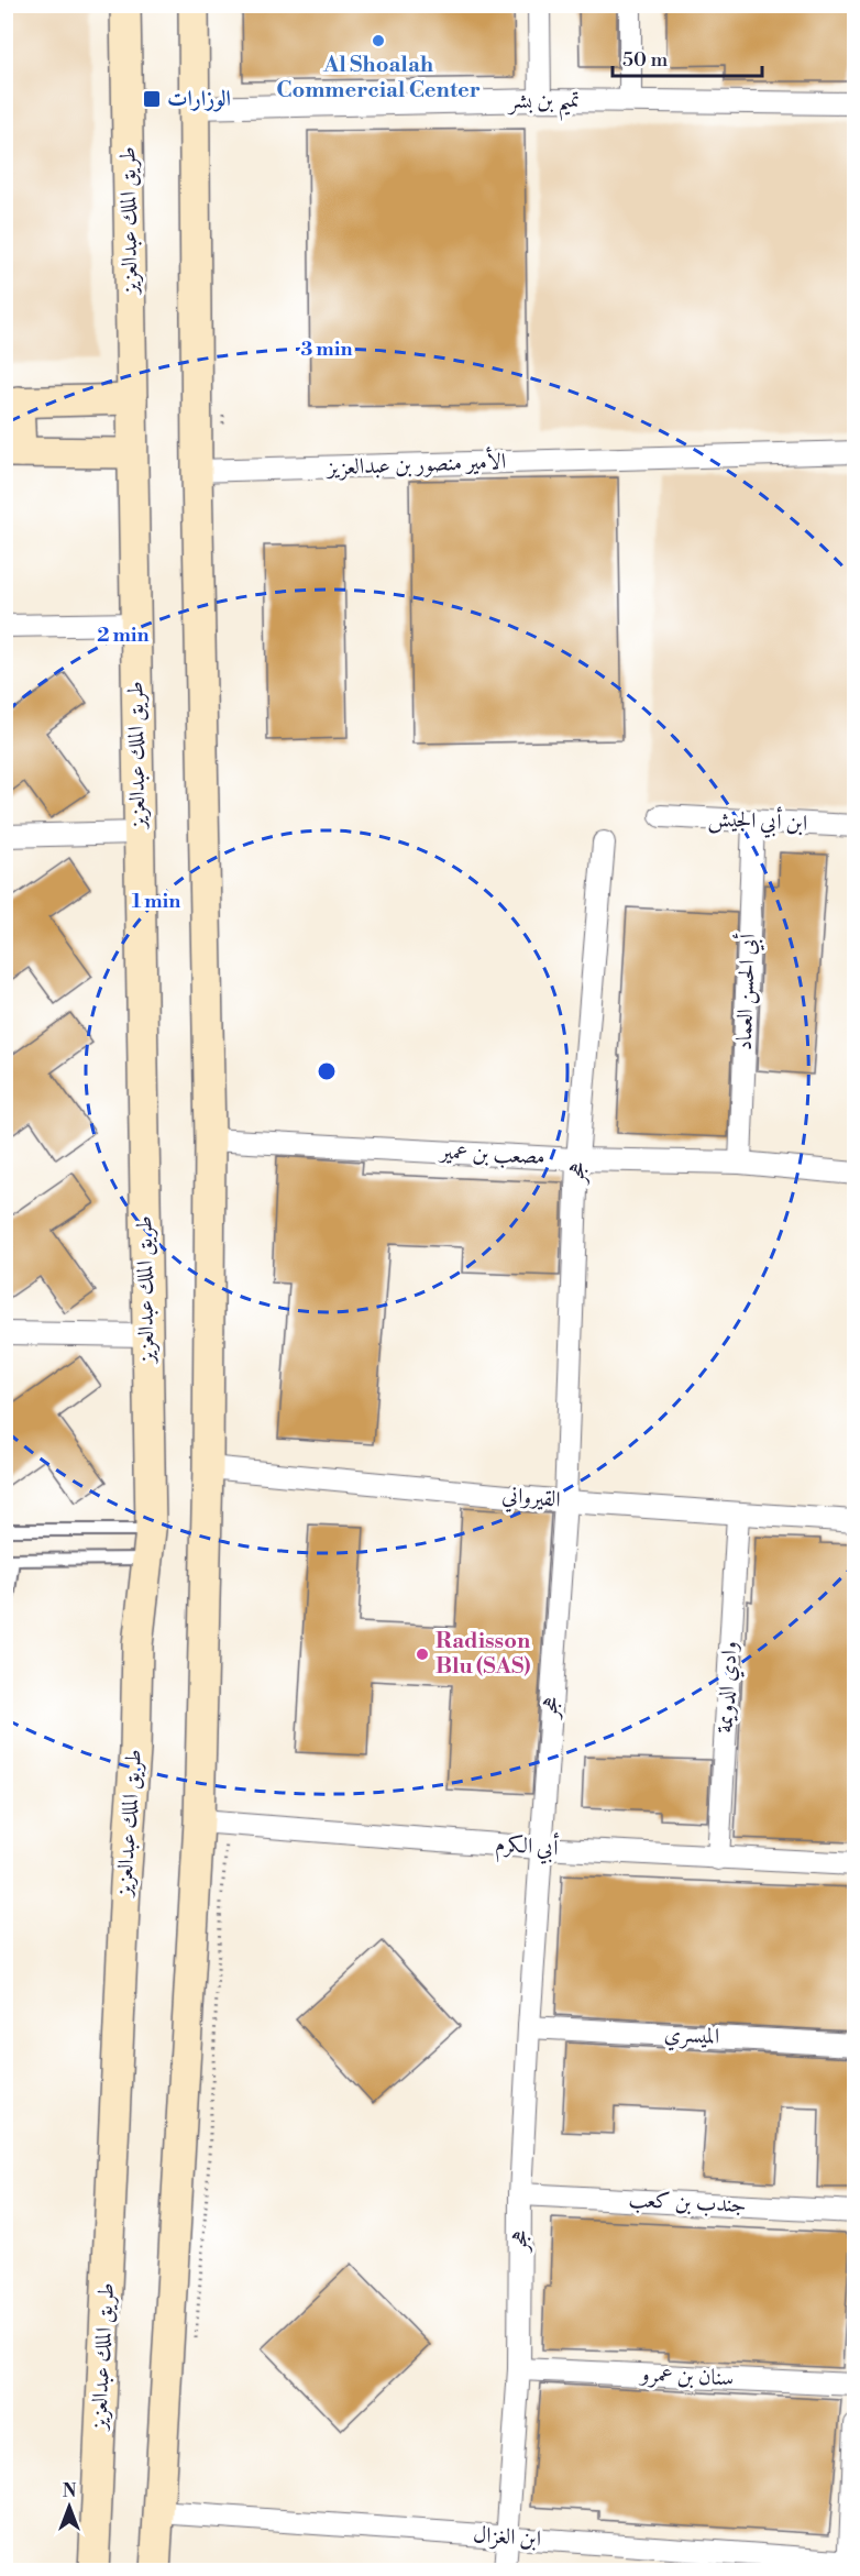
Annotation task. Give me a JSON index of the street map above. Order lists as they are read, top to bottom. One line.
{"streets":{"main road":["طريق الملك عبدالعزيز"],"street":["تميم بن بشر","الأمير منصور بن عبدالعزيز","ابن أبي الجيش","أبي الحسن العماد","مصعب بن عمير","هجر","القيرواني","وادي الدويمة","أبي الكرم","الميسري","جندب بن كعب","سنان بن عمرو","ابن الغزال"]},"crossings":[["ابن أبي الجيش","أبي الحسن العماد"],["أبي الحسن العماد","مصعب بن عمير"],["مصعب بن عمير","هجر"],["هجر","القيرواني"],["هجر","أبي الكرم"],["هجر","الميسري"],["هجر","جندب بن كعب"],["هجر","سنان بن عمرو"],["هجر","ابن الغزال"],["القيرواني","وادي الدويمة"],["وادي الدويمة","أبي الكرم"]],"places":{"other":["Al Shoalah Commercial Center","Radisson Blu (SAS)"],"transit":["الوزارات"]},"scale_bar":"50 m","north":"top","rings":["3 min","2 min","1 min"]}
